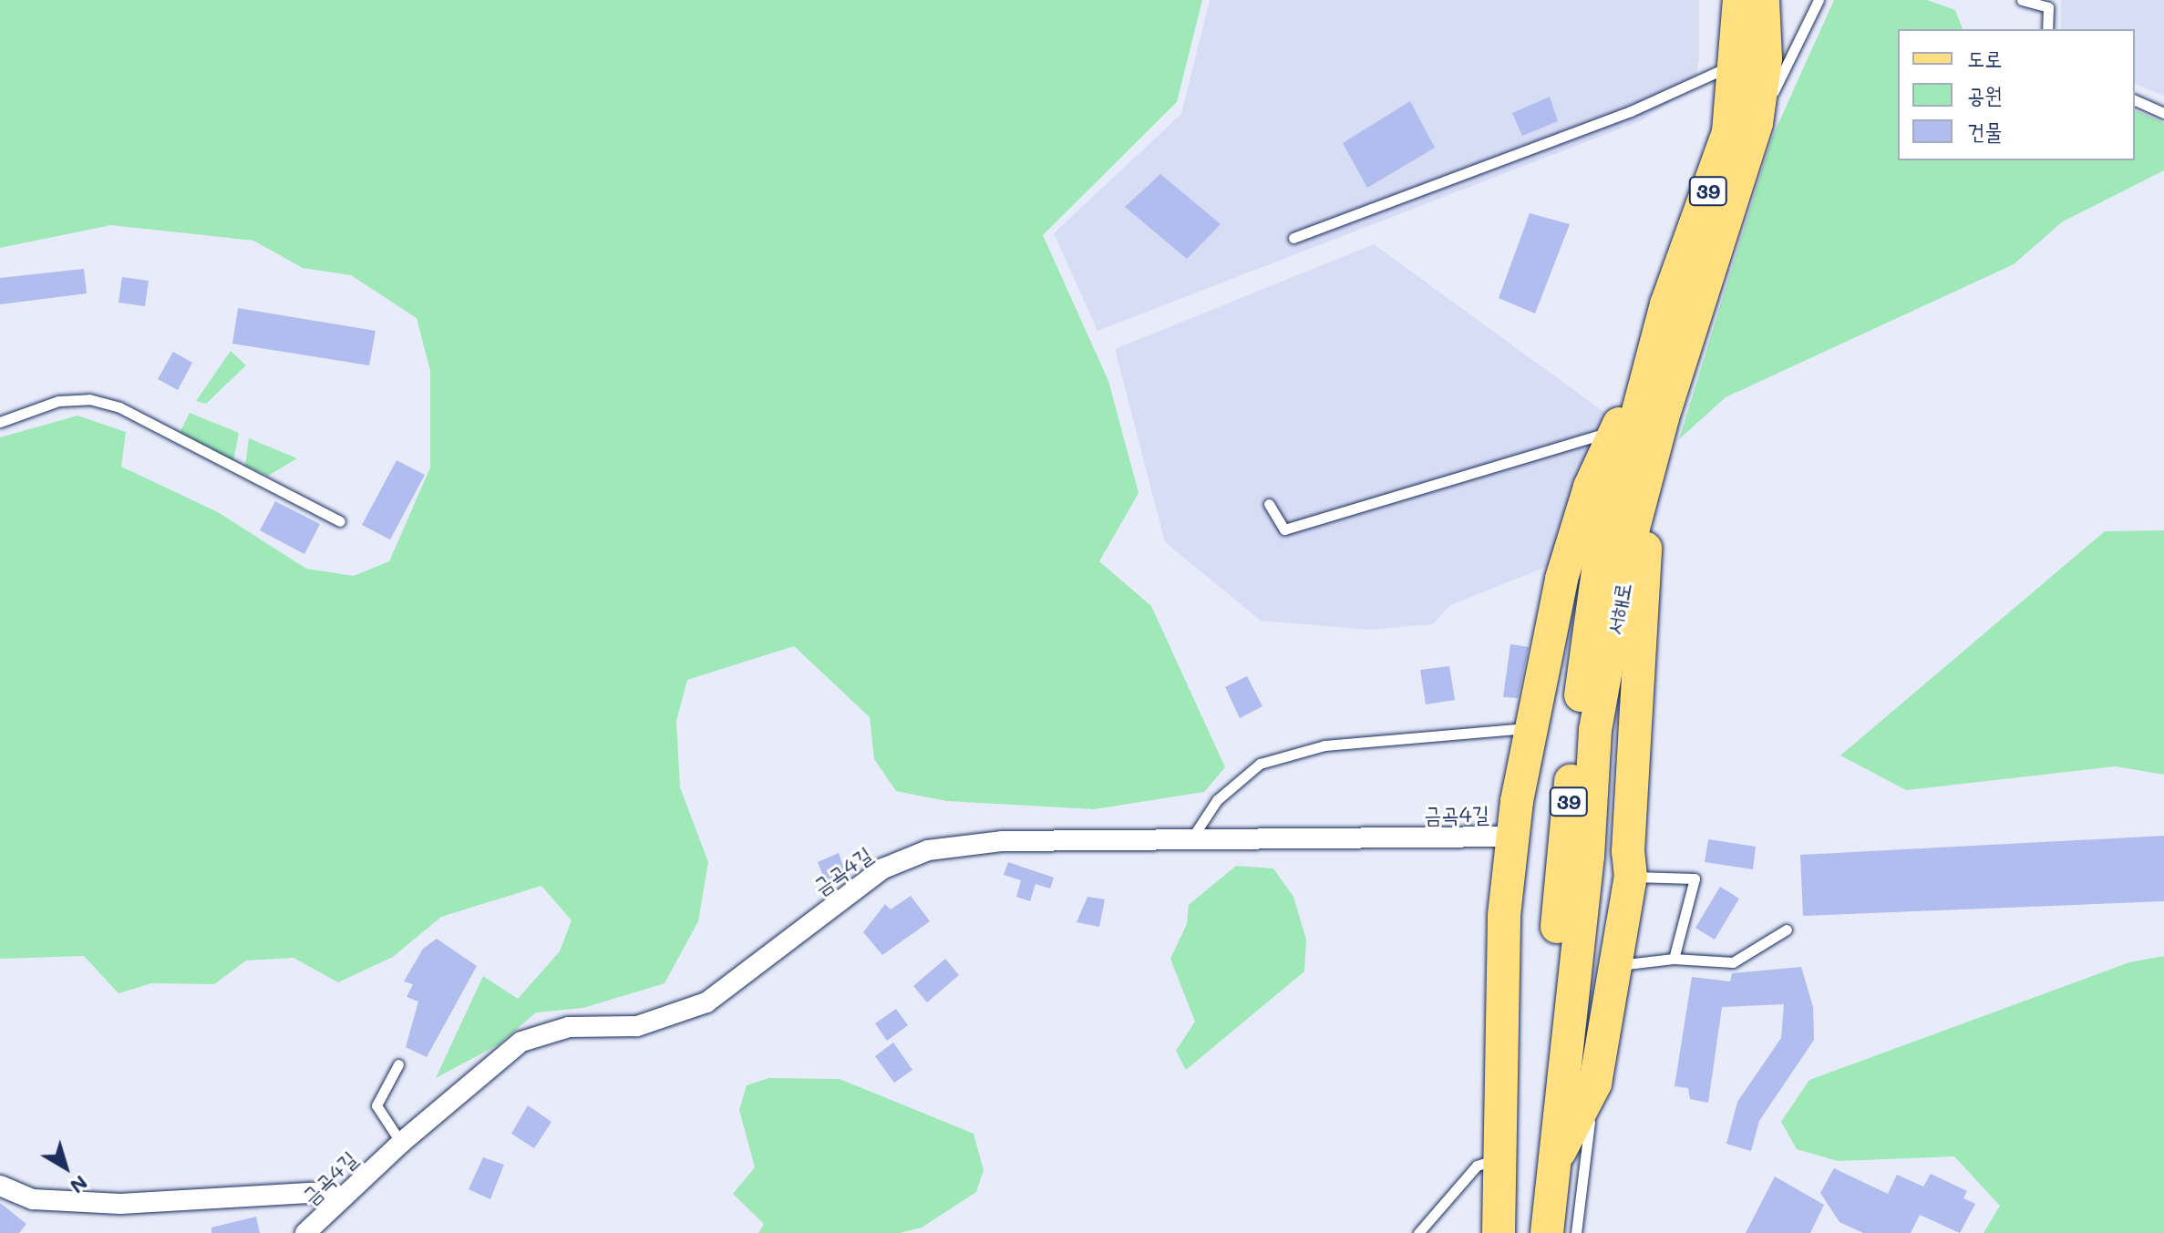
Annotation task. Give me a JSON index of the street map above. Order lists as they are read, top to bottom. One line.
{"streets":{"main road":["39","서해로"],"street":["금곡4길"]},"legend":["도로","공원","건물"],"north":"bottom right"}
